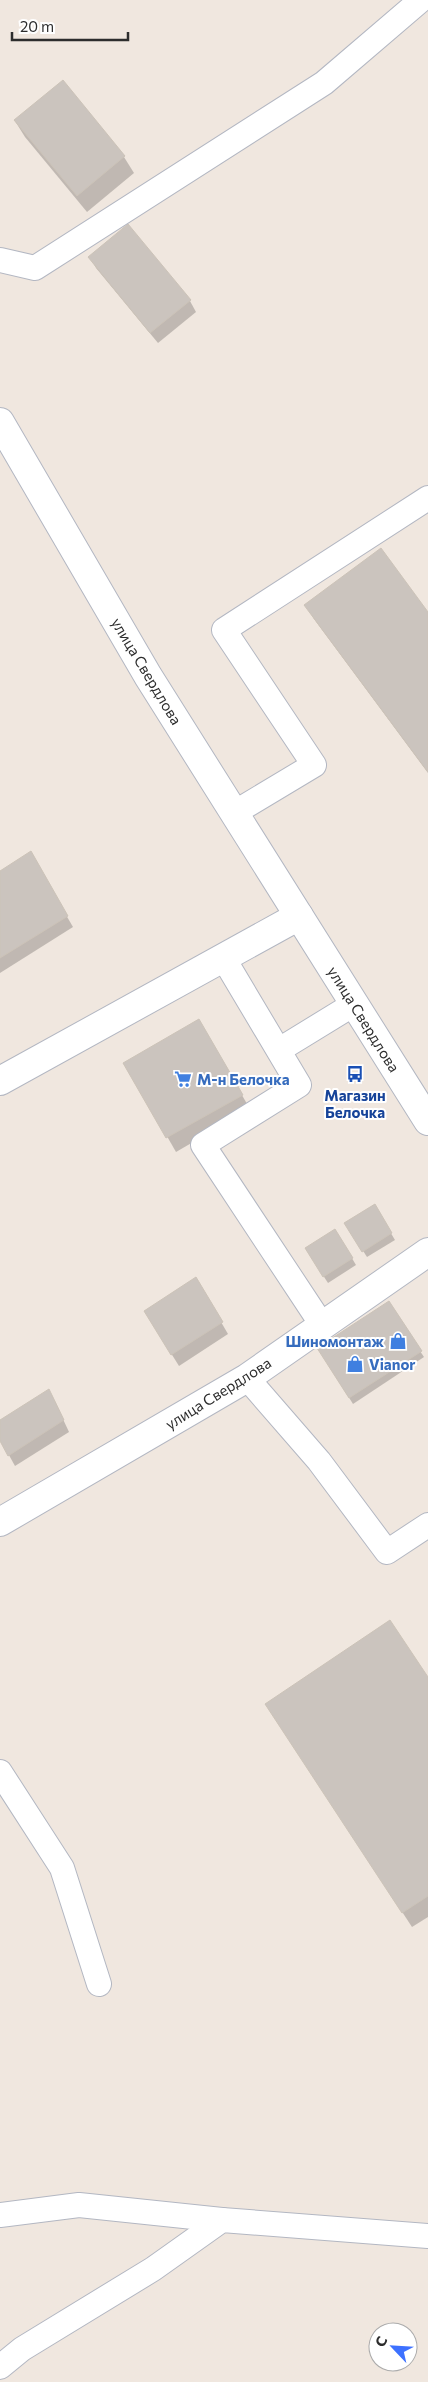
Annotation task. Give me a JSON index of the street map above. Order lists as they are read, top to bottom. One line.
{"streets":{"street":["улица Свердлова"]},"places":{"bus stop":["Магазин Белочка"],"supermarket":["М-н Белочка"],"shop":["Шиномонтаж","Vianor"]},"scale_bar":"20 m","north":"top left"}
